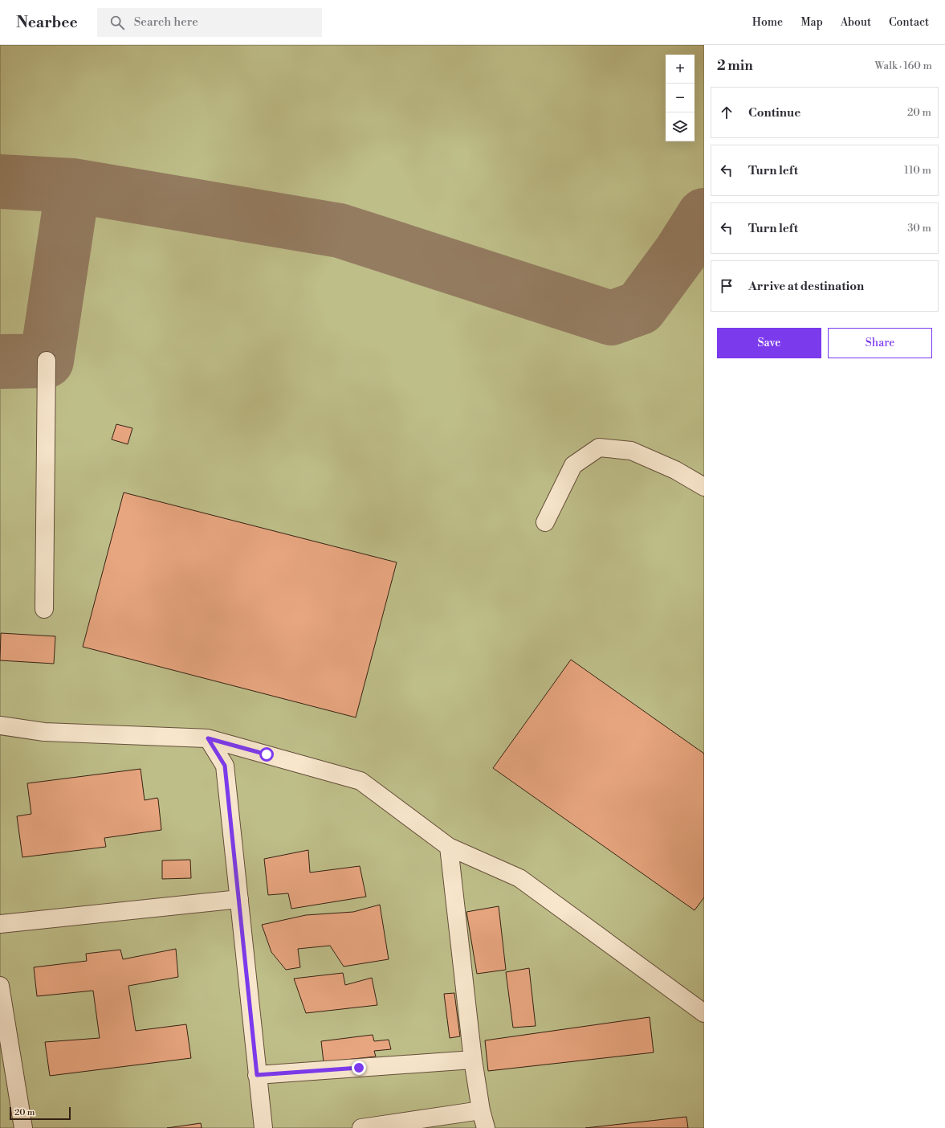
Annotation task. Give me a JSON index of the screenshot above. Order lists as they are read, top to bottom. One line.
{"scale_bar":"20 m","page":{"header":"Nearbee","search":"Search here","nav":["Home","Map","About","Contact"],"heading":["2 min","Walk · 160 m"],"map_buttons":["+","−"],"list":[["Continue","20 m"],["Turn left","110 m"],["Turn left","30 m"],"Arrive at destination"],"buttons":["Save","Share"],"scale":"20 m"}}
